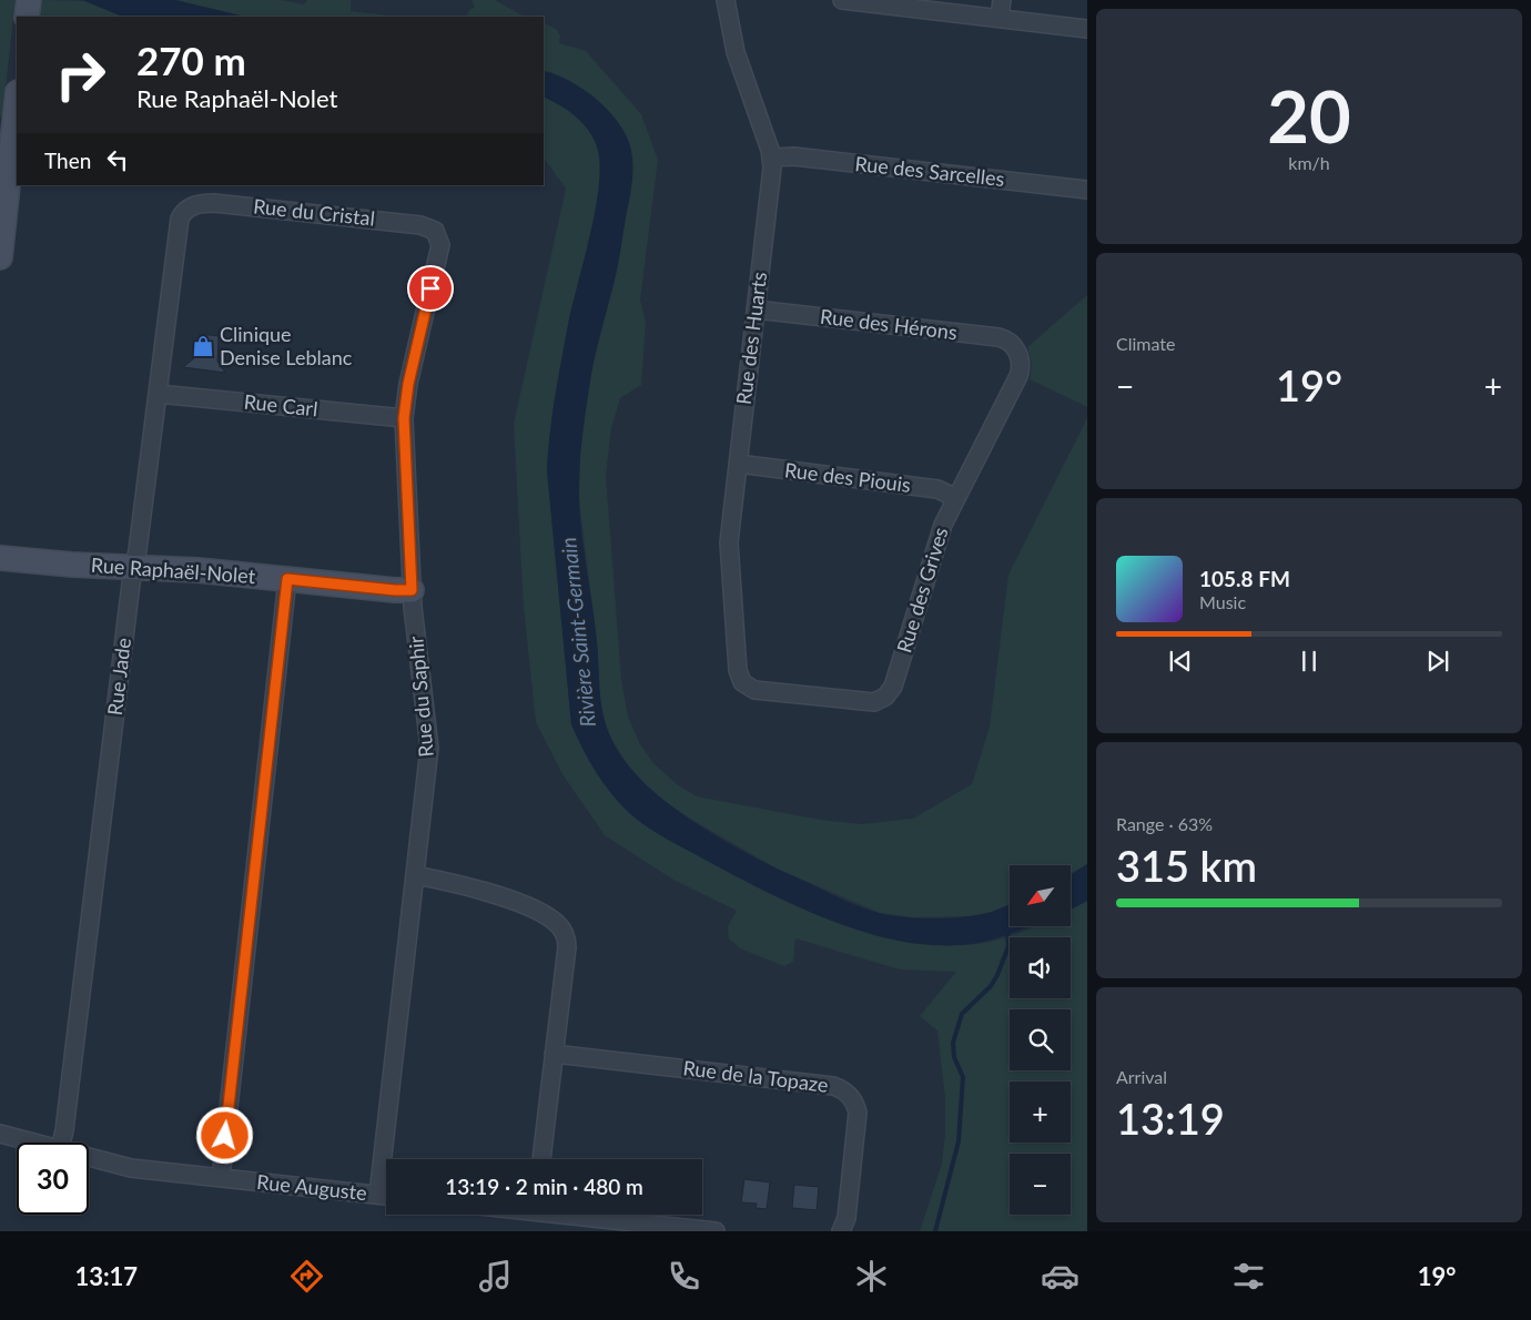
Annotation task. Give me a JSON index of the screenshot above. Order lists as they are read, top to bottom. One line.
{"streets":{"street":["Rue des Sarcelles","Rue du Cristal","Rue des Hérons","Rue des Huarts","Rue Carl","Rue des Piouis","Rue Raphaël-Nolet","Rue des Grives","Rue Jade","Rue du Saphir","Rue de la Topaze","Rue Auguste"]},"crossings":[["Rue des Sarcelles","Rue des Huarts"],["Rue du Cristal","Rue Jade"],["Rue du Cristal","Rue du Saphir"],["Rue des Hérons","Rue des Huarts"],["Rue des Hérons","Rue des Grives"],["Rue des Huarts","Rue des Piouis"],["Rue des Huarts","Rue des Grives"],["Rue Carl","Rue Jade"],["Rue Carl","Rue du Saphir"],["Rue des Piouis","Rue des Grives"],["Rue Raphaël-Nolet","Rue Jade"],["Rue Raphaël-Nolet","Rue du Saphir"],["Rue du Saphir","Rue Auguste"]],"water":["Rivière Saint-Germain"],"places":{"shop":["Clinique Denise Leblanc"]},"north":"bottom left","page":{"tile":[["20","km/h"],"Climate",["Range · 63%","315 km"],["Arrival","13:19"]],"turn":["270 m","Rue Raphaël-Nolet"],"then":"Then","heat":["−","19°","+"],"song":["105.8 FM","Music"],"map_buttons":["+","−"],"limit":"30","trip":"13:19 · 2 min · 480 m","tabs":["13:17","19°"]}}
